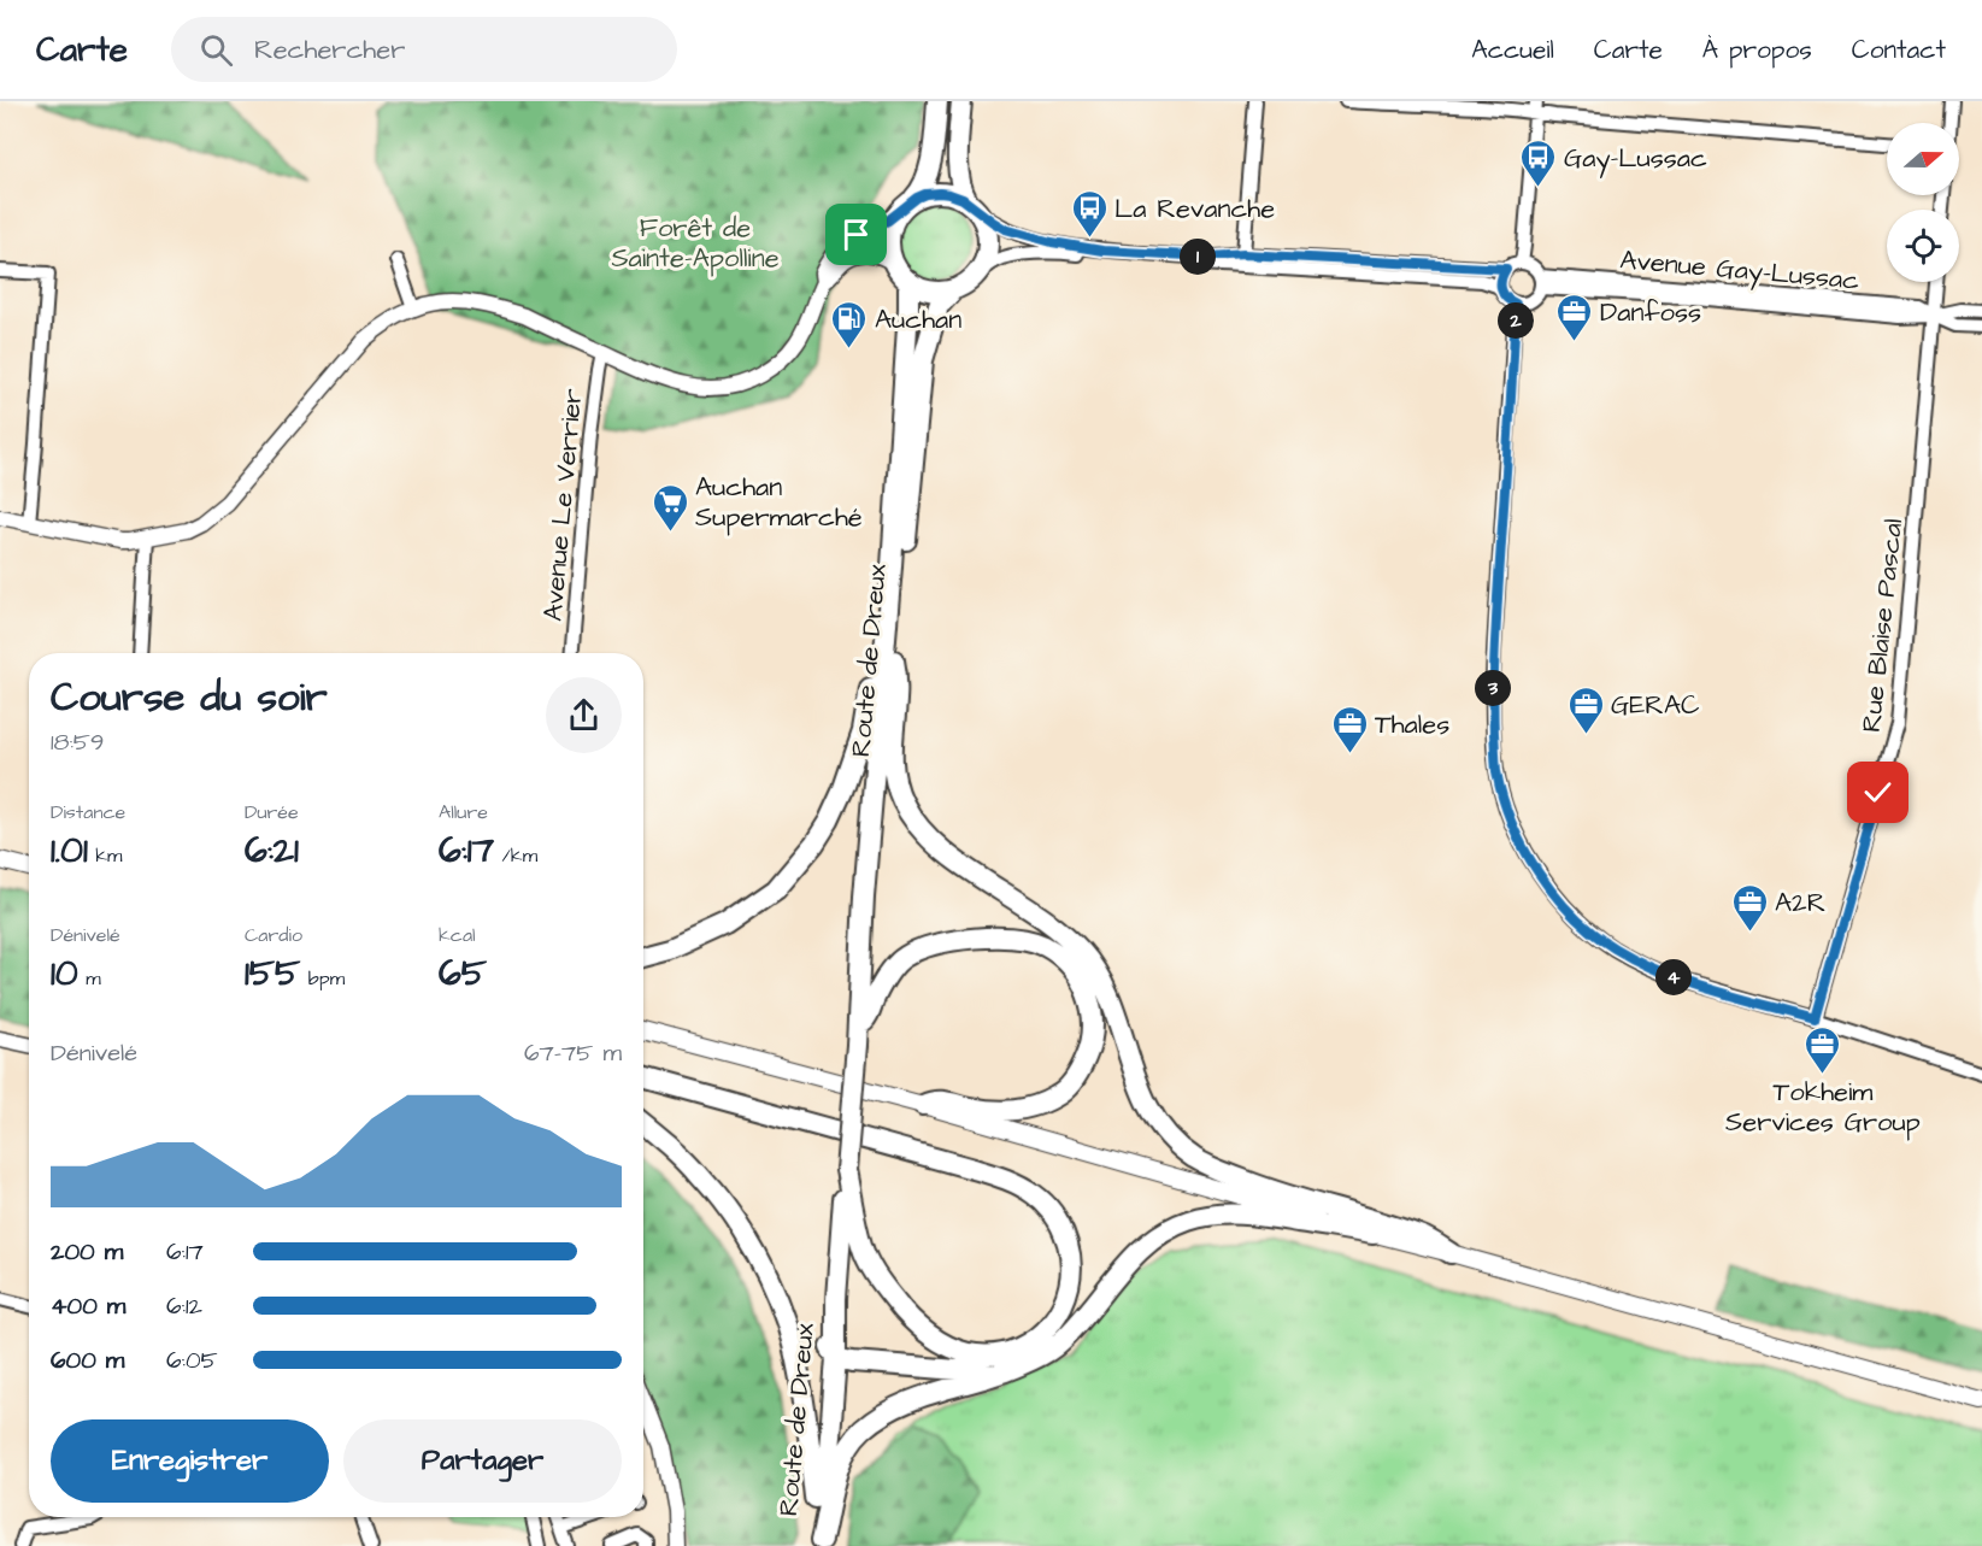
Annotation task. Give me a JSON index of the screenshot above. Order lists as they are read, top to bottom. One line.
{"streets":{"main road":["Route de Dreux"],"street":["Avenue Gay-Lussac","Avenue Le Verrier","Rue Blaise Pascal"]},"crossings":[["Avenue Gay-Lussac","Rue Blaise Pascal"]],"parks":["Forêt de Sainte-Apolline"],"places":{"bus stop":["Gay-Lussac","La Revanche"],"office":["Danfoss","GERAC","Thales","A2R","Tokheim Services Group"],"fuel station":["Auchan"],"supermarket":["Auchan Supermarché"]},"north":"right","page":{"header":"Carte","search":"Rechercher","nav":["Accueil","Carte","À propos","Contact"],"pins":["1","2","3","4"],"heading":["Course du soir","18:59"],"stats":[["Distance","1.01 km"],["Durée","6:21"],["Allure","6:17 /km"],["Dénivelé","10 m"],["Cardio","155 bpm"],["kcal","65"]],"chart":["Dénivelé","67–75 m"],"list":[{"name":"200 m","note":"6:17"},{"name":"400 m","note":"6:12"},{"name":"600 m","note":"6:05"}],"buttons":["Enregistrer","Partager"]}}
